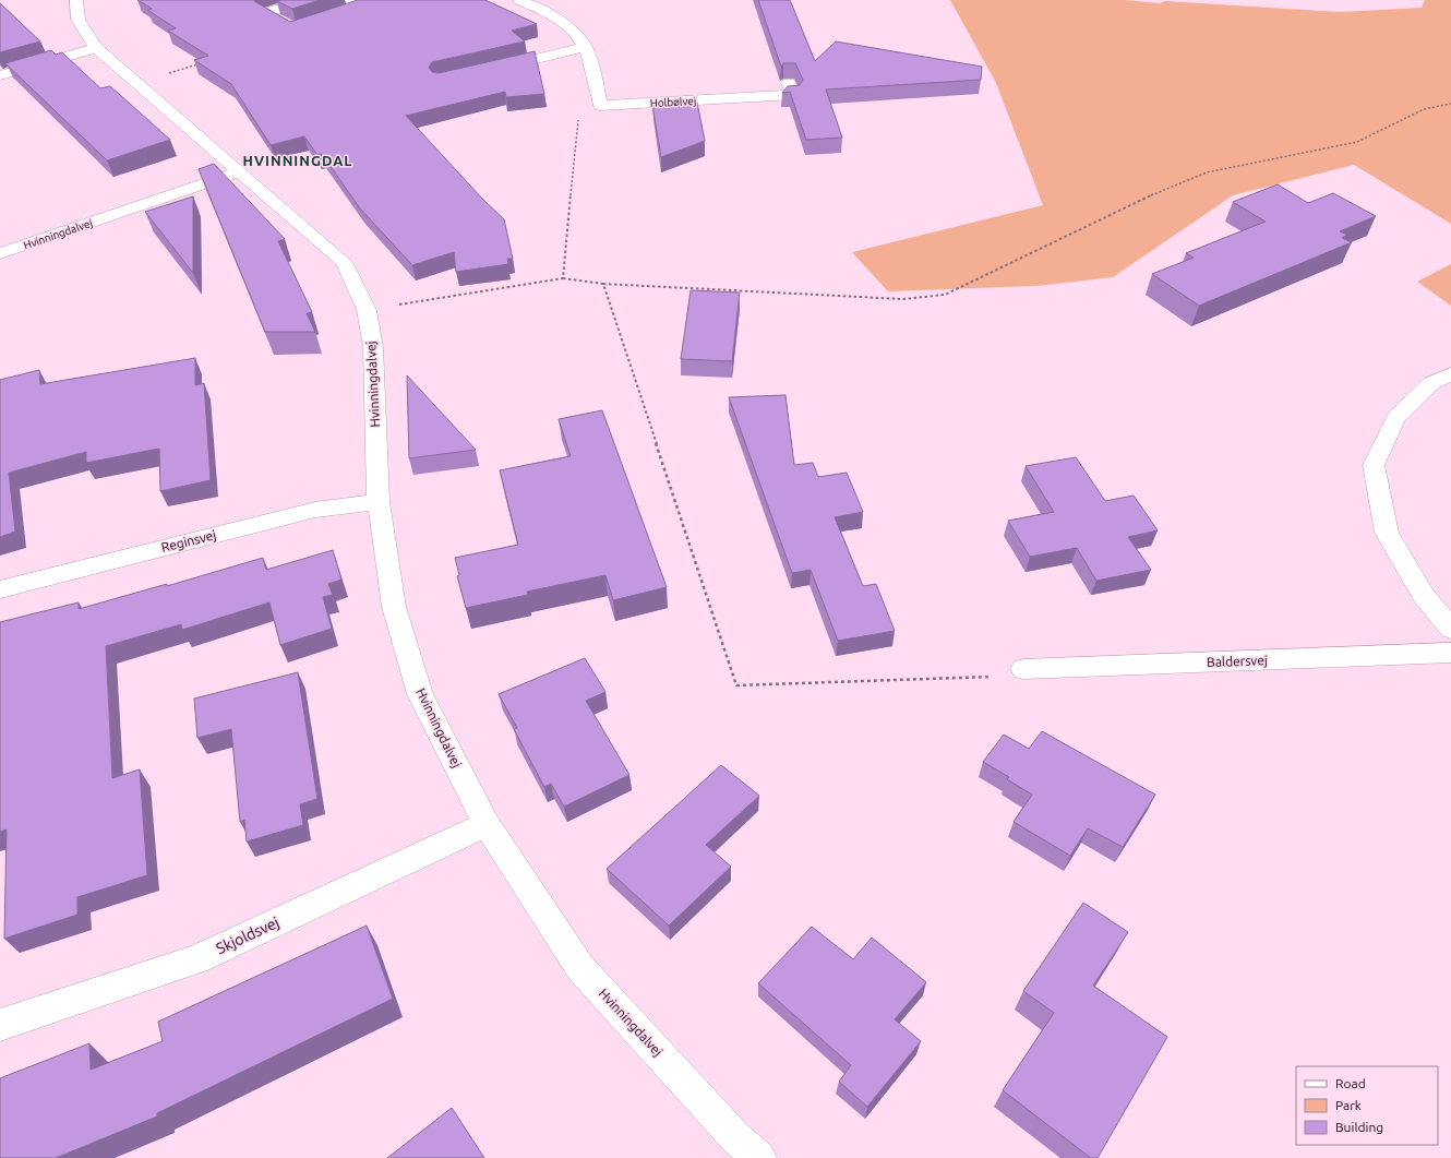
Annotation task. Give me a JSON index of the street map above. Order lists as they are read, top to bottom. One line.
{"streets":{"street":["Holbølvej","Hvinningdalvej","Reginsvej","Baldersvej","Skjoldsvej"]},"crossings":[["Hvinningdalvej","Reginsvej"],["Hvinningdalvej","Skjoldsvej"]],"districts":["HVINNINGDAL"],"legend":["Road","Park","Building"]}
